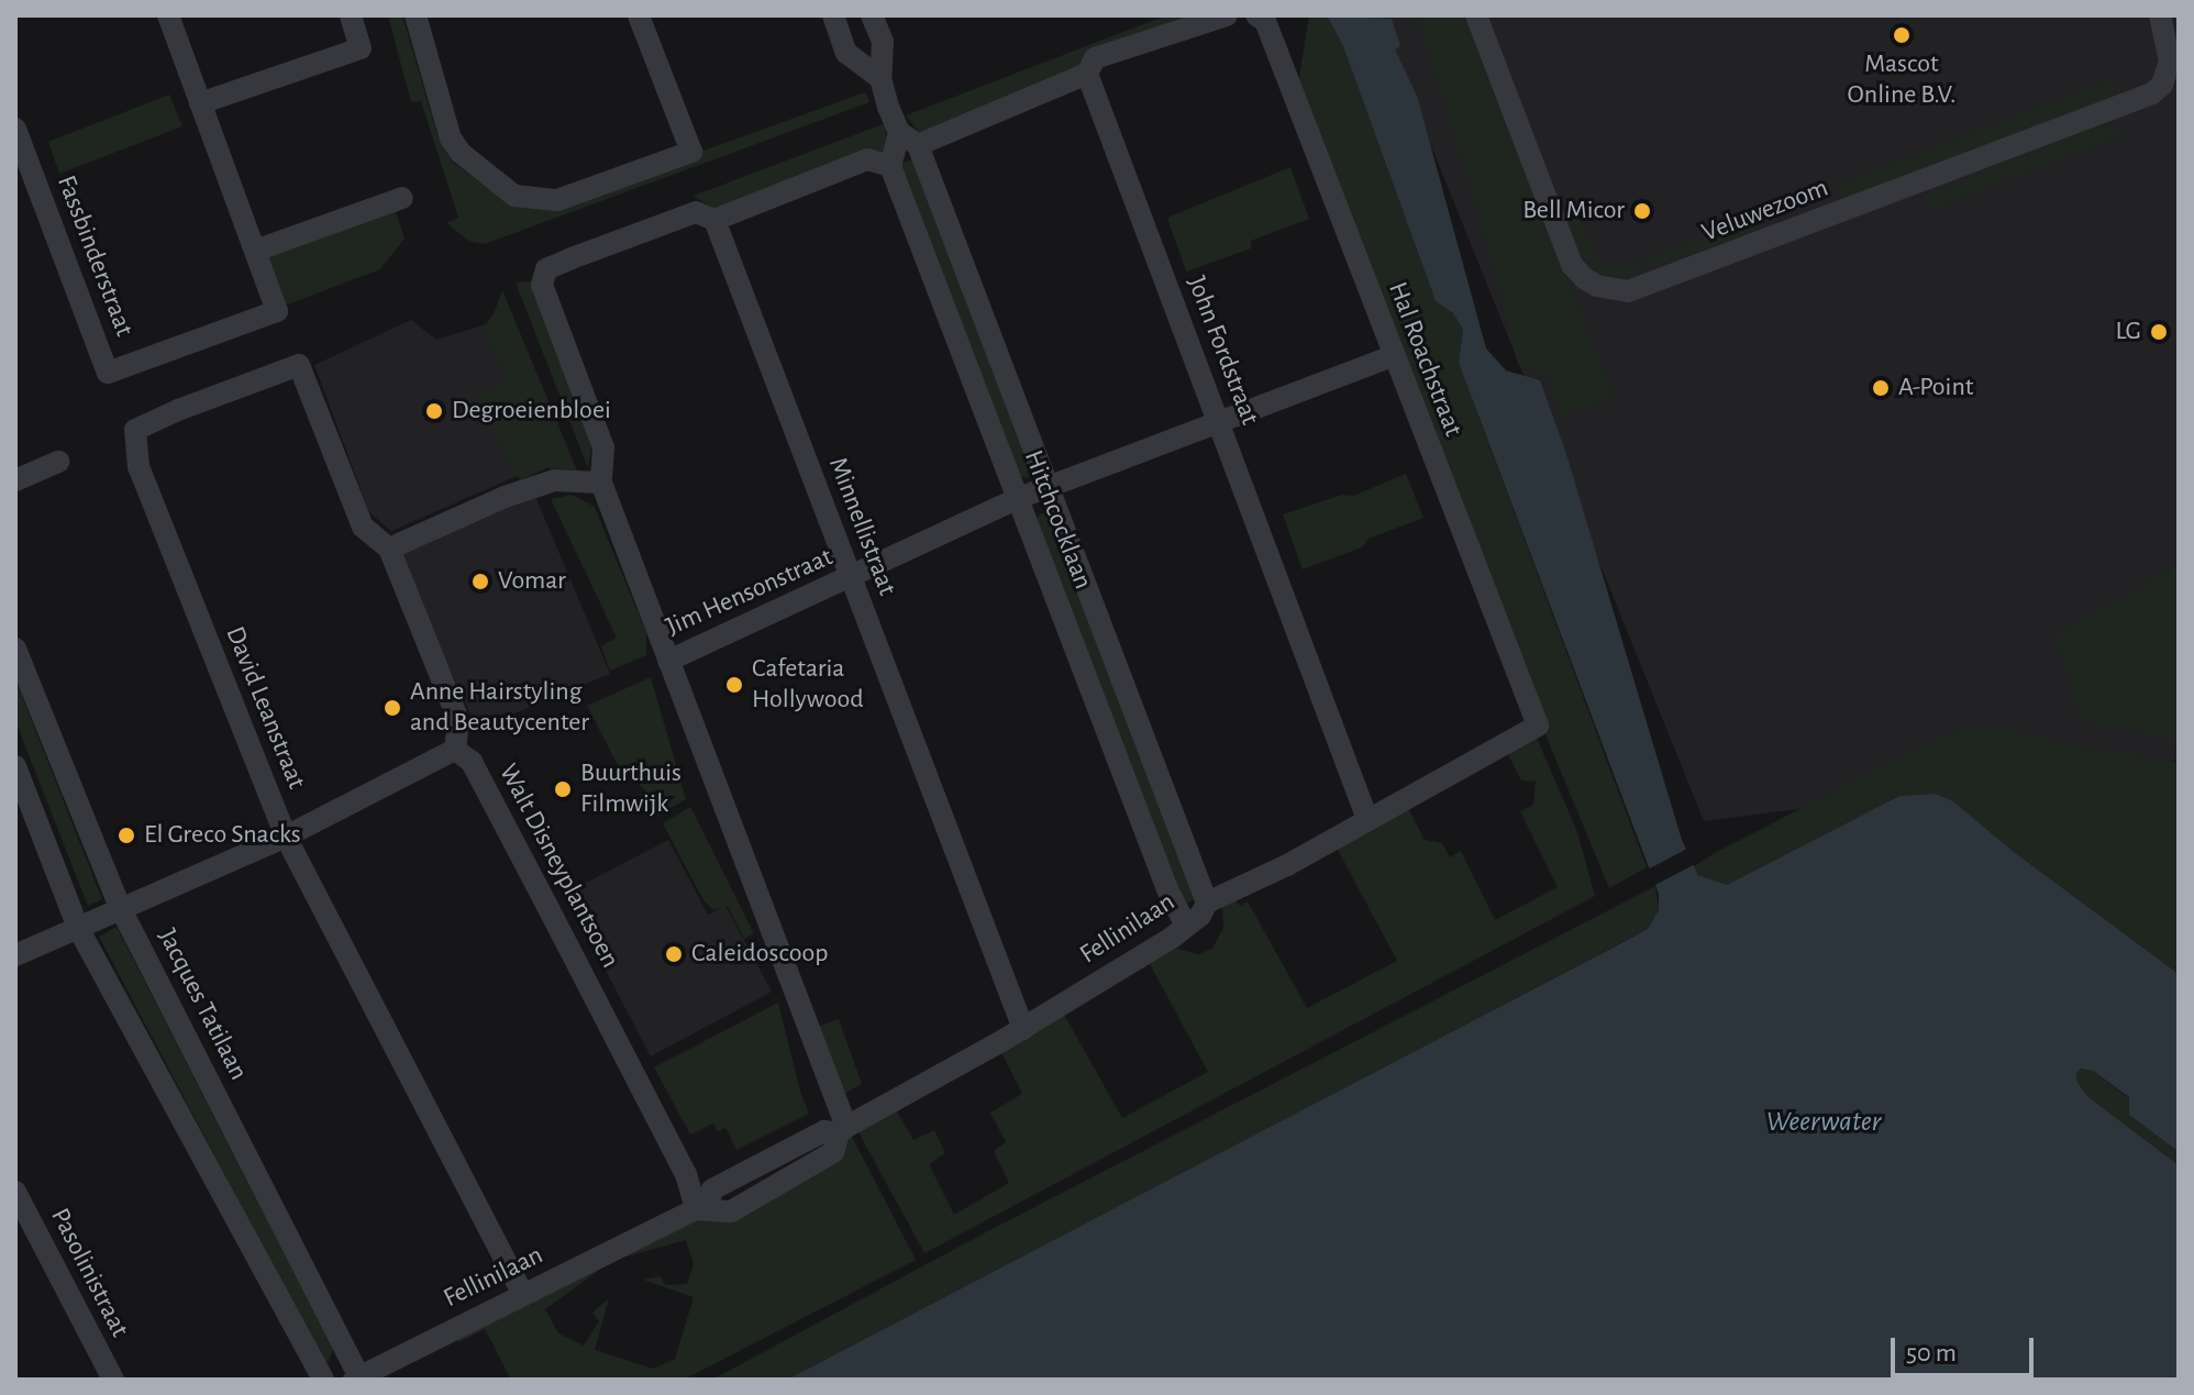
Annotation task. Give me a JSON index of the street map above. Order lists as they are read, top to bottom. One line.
{"streets":{"street":["Veluwezoom","Fassbinderstraat","John Fordstraat","Hal Roachstraat","Hitchcocklaan","Minnellistraat","Jim Hensonstraat","David Leanstraat","Walt Disneyplantsoen","Fellinilaan","Jacques Tatilaan","Pasolinistraat"]},"crossings":[["John Fordstraat","Jim Hensonstraat"],["John Fordstraat","Fellinilaan"],["Hal Roachstraat","Jim Hensonstraat"],["Hal Roachstraat","Fellinilaan"],["Hitchcocklaan","Jim Hensonstraat"],["Hitchcocklaan","Fellinilaan"],["Minnellistraat","Jim Hensonstraat"],["Minnellistraat","Fellinilaan"],["David Leanstraat","Fellinilaan"],["Walt Disneyplantsoen","Fellinilaan"],["Fellinilaan","Jacques Tatilaan"]],"water":["Weerwater"],"places":["Mascot Online B.V.","Bell Micor","LG","A-Point","Degroeienbloei","Vomar","Cafetaria Hollywood","Anne Hairstyling and Beautycenter","Buurthuis Filmwijk","El Greco Snacks","Caleidoscoop"],"scale_bar":"50 m"}
